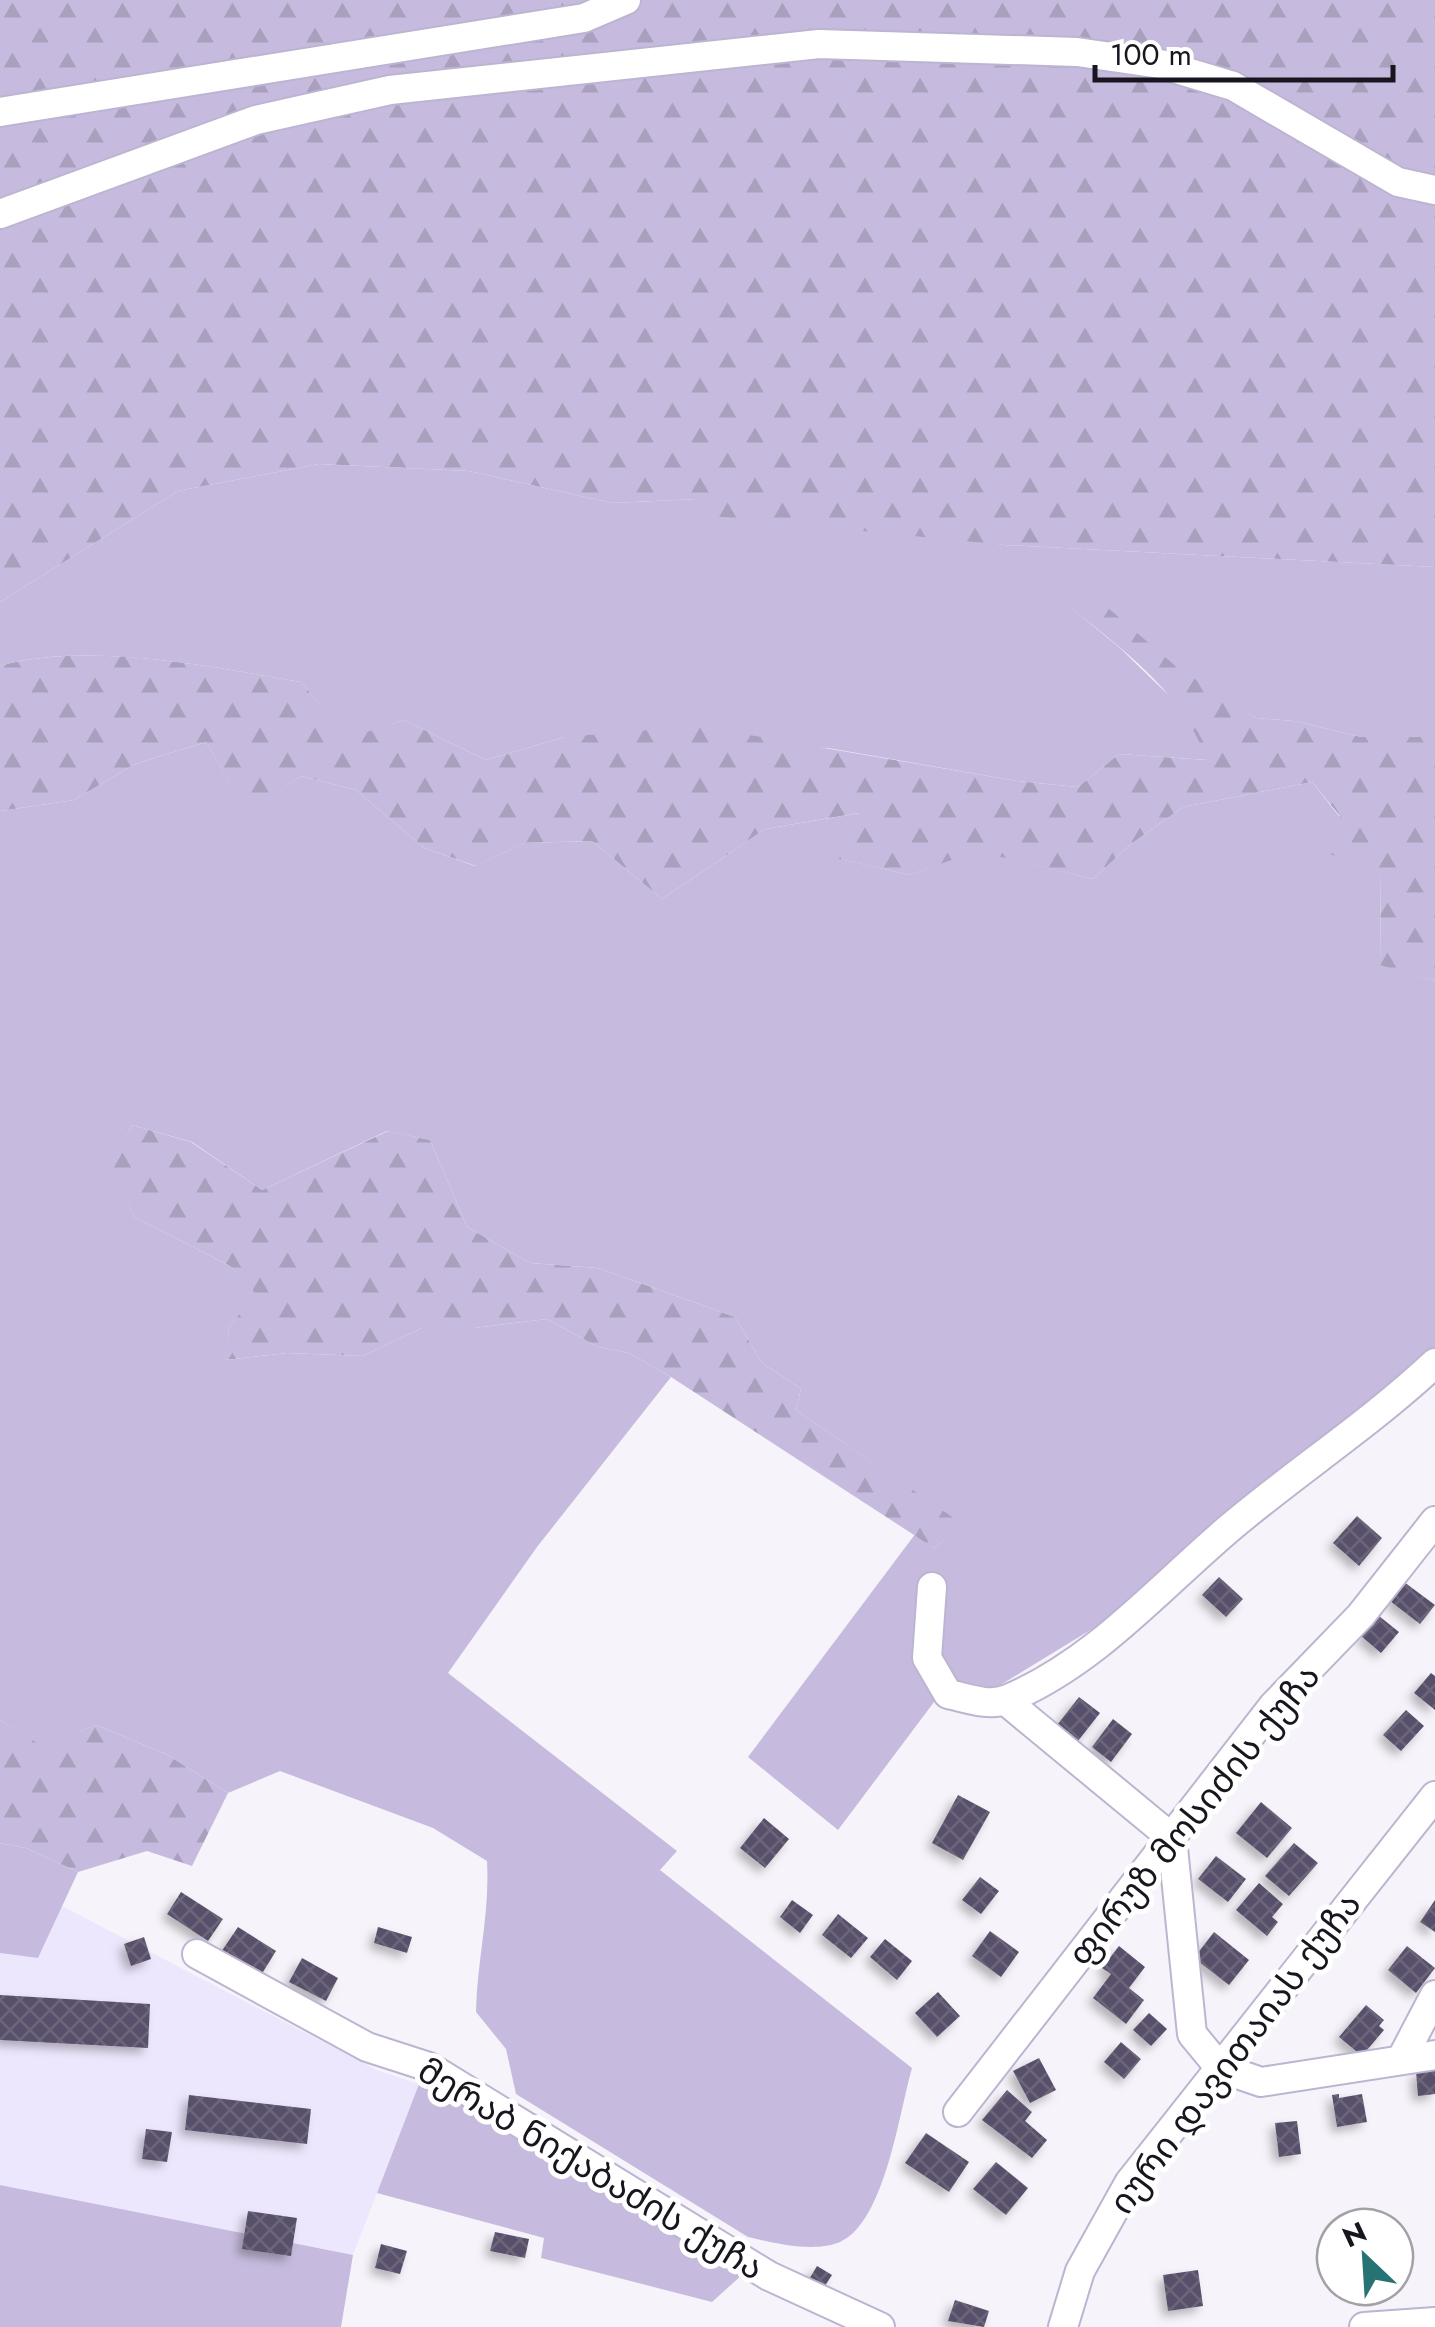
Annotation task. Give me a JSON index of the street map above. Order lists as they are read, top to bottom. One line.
{"streets":{"street":["ფირუზ მოსიძის ქუჩა","იური დავითაიას ქუჩა","მერაბ ნიქაბაძის ქუჩა"]},"scale_bar":"100 m","north":"top left"}
